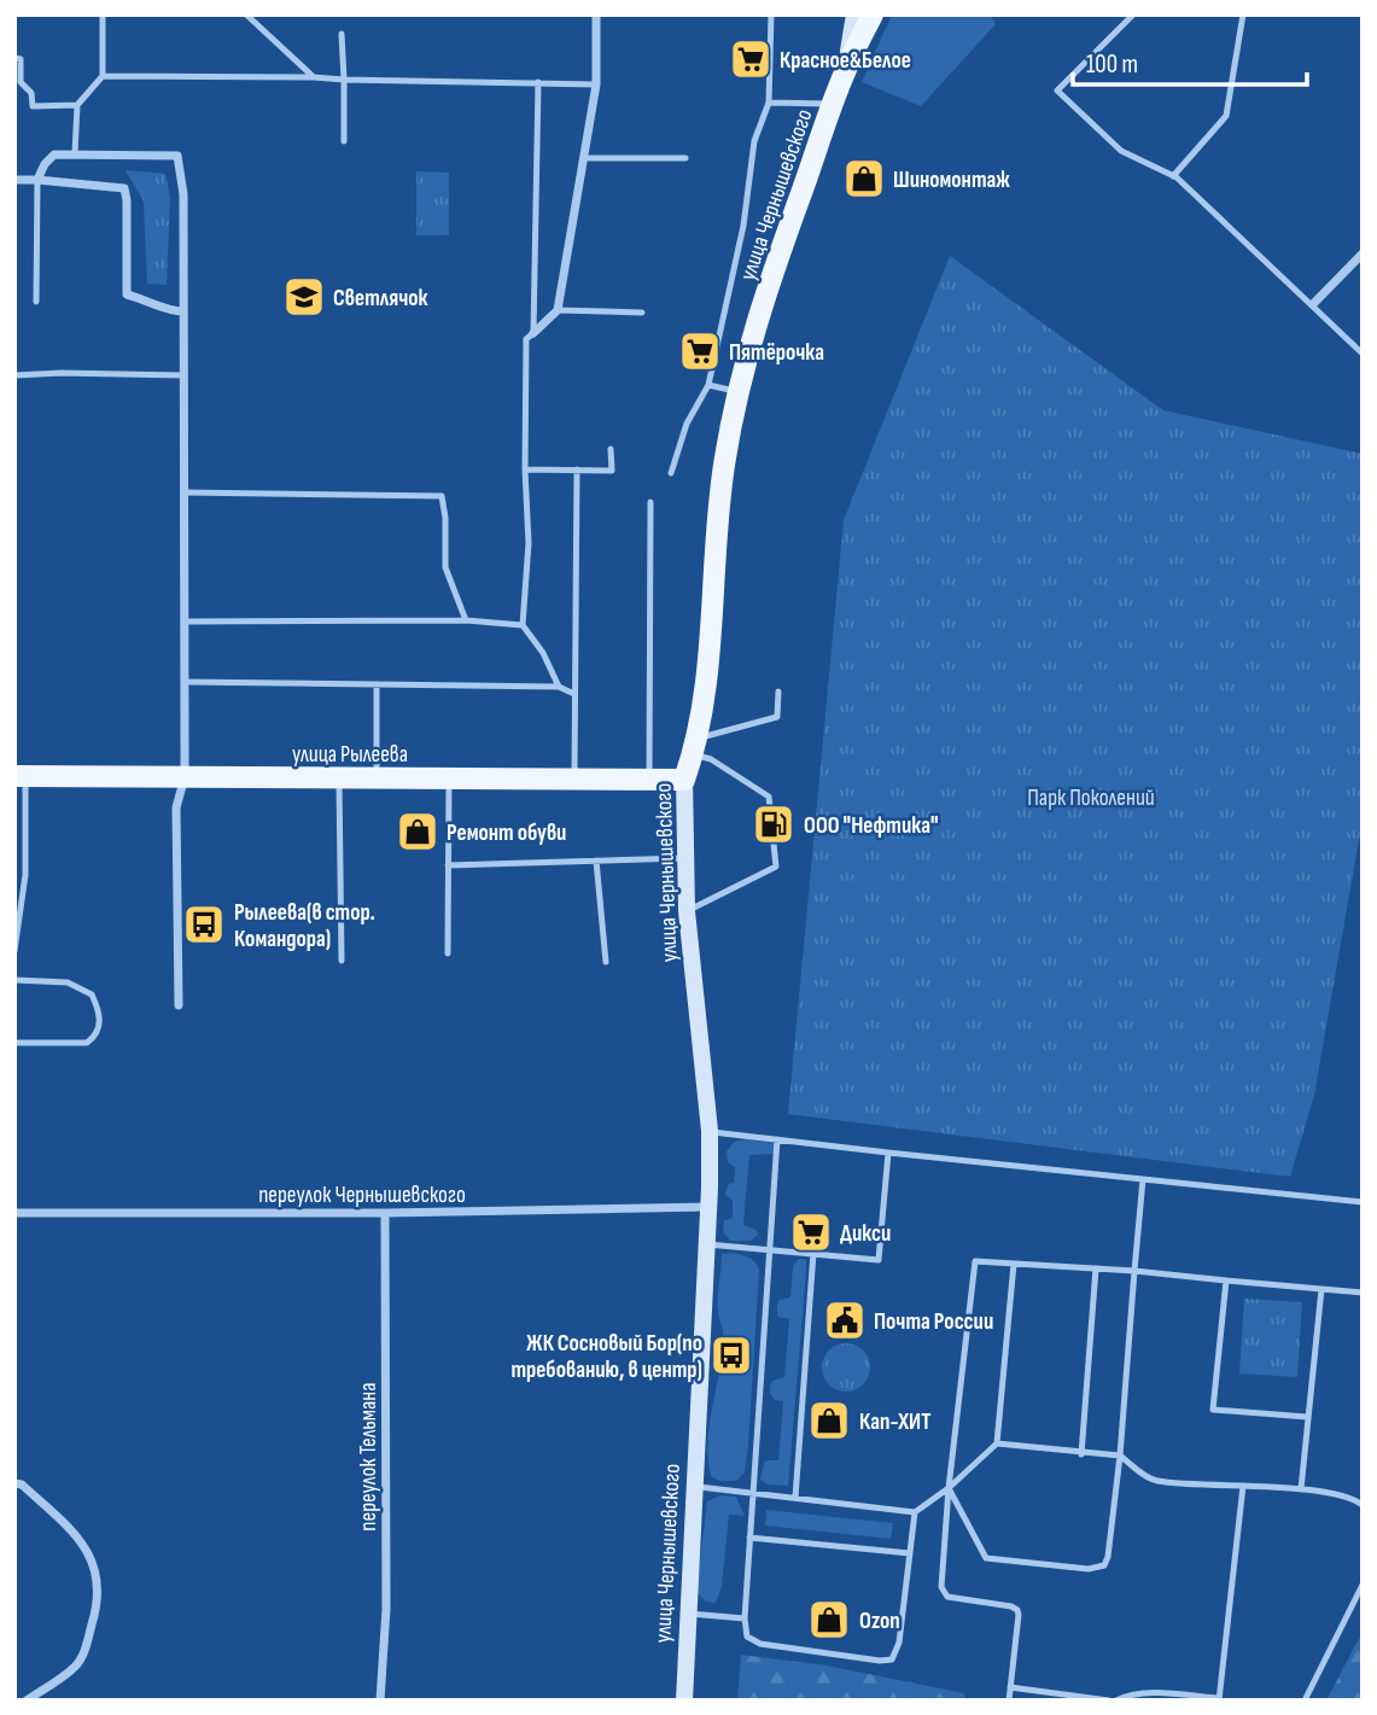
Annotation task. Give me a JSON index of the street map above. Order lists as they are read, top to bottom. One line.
{"streets":{"main road":["улица Чернышевского","улица Рылеева"],"street":["переулок Чернышевского","переулок Тельмана"]},"crossings":[["улица Чернышевского","улица Рылеева"],["улица Чернышевского","переулок Чернышевского"],["переулок Чернышевского","переулок Тельмана"]],"parks":["Парк Поколений"],"places":{"supermarket":["Красное&Белое","Пятёрочка","Дикси"],"shop":["Шиномонтаж","Ремонт обуви","Кап-ХИТ","Ozon"],"school or university":["Светлячок"],"fuel station":["ООО \"Нефтика\""],"bus stop":["Рылеева(в стор. Командора)","ЖК Сосновый Бор(по требованию, в центр)"],"public building":["Почта России"]},"scale_bar":"100 m"}
